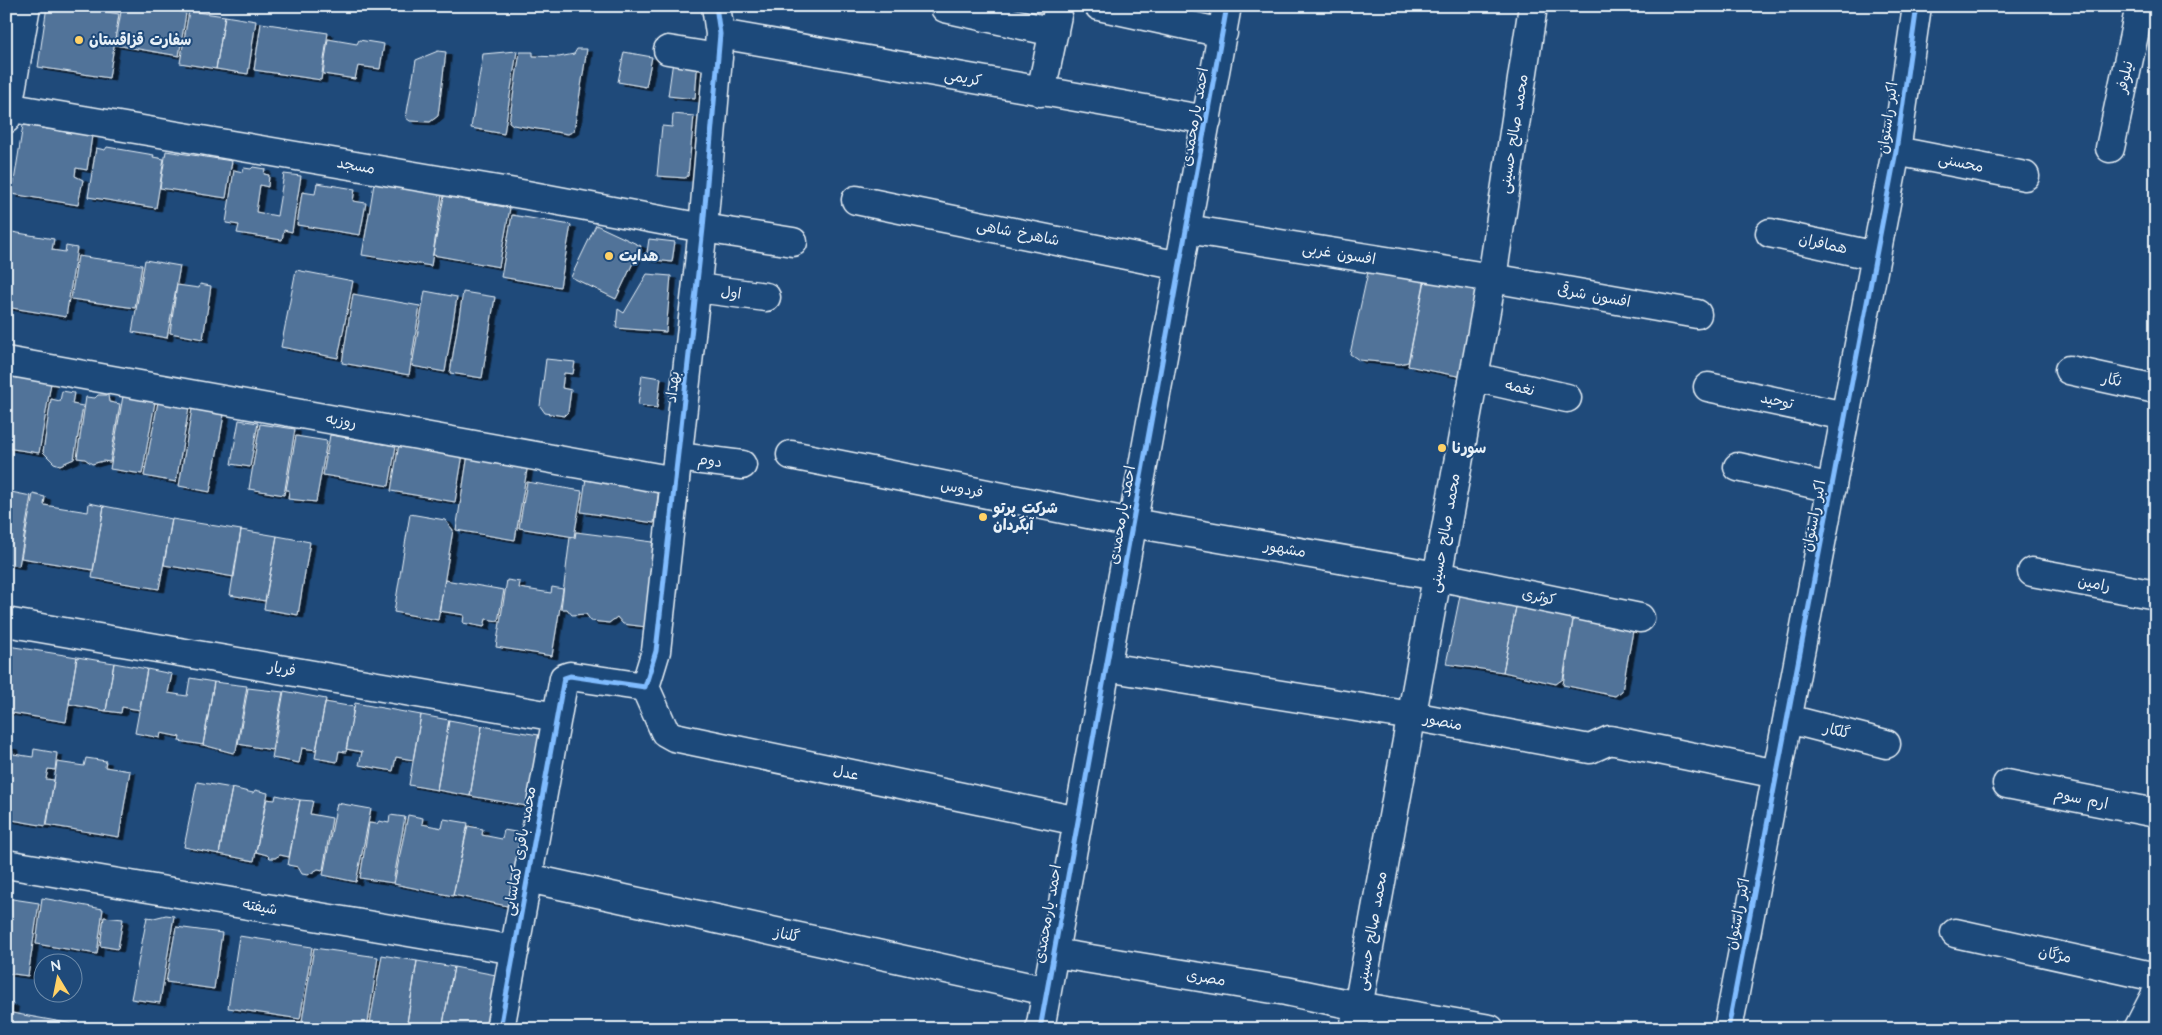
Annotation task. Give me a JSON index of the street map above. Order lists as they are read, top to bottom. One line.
{"streets":{"street":["نیلوفر","کریمی","احمد یارمحمدی","اکبر راستوان","محمد صالح حسینی","محسنی","مسجد","شاهرخ شاهی","همافران","افسون غربی","اول","افسون شرقی","نگار","بهداد","نغمه","توحید","روزبه","دوم","فردوس","مشهور","رامین","کوثری","فریار","منصور","گلکار","عدل","ارم سوم","محمد باقری کماسایی","شیفته","گلناز","مژگان","مصری"]},"crossings":[["کریمی","احمد یارمحمدی"],["کریمی","بهداد"],["احمد یارمحمدی","شاهرخ شاهی"],["احمد یارمحمدی","افسون غربی"],["احمد یارمحمدی","فردوس"],["احمد یارمحمدی","مشهور"],["احمد یارمحمدی","منصور"],["احمد یارمحمدی","عدل"],["احمد یارمحمدی","گلناز"],["احمد یارمحمدی","مصری"],["اکبر راستوان","محسنی"],["اکبر راستوان","همافران"],["اکبر راستوان","توحید"],["اکبر راستوان","منصور"],["اکبر راستوان","گلکار"],["محمد صالح حسینی","افسون غربی"],["محمد صالح حسینی","افسون شرقی"],["محمد صالح حسینی","نغمه"],["محمد صالح حسینی","مشهور"],["محمد صالح حسینی","کوثری"],["محمد صالح حسینی","منصور"],["محمد صالح حسینی","مصری"],["مسجد","بهداد"],["افسون غربی","افسون شرقی"],["اول","بهداد"],["بهداد","روزبه"],["بهداد","دوم"],["بهداد","عدل"],["بهداد","محمد باقری کماسایی"],["روزبه","دوم"],["فردوس","مشهور"],["مشهور","کوثری"],["فریار","محمد باقری کماسایی"],["عدل","محمد باقری کماسایی"],["محمد باقری کماسایی","شیفته"],["محمد باقری کماسایی","گلناز"]],"places":["سفارت قزاقستان","هدایت","سورنا","شرکت پرتو آبگردان"],"north":"top"}
